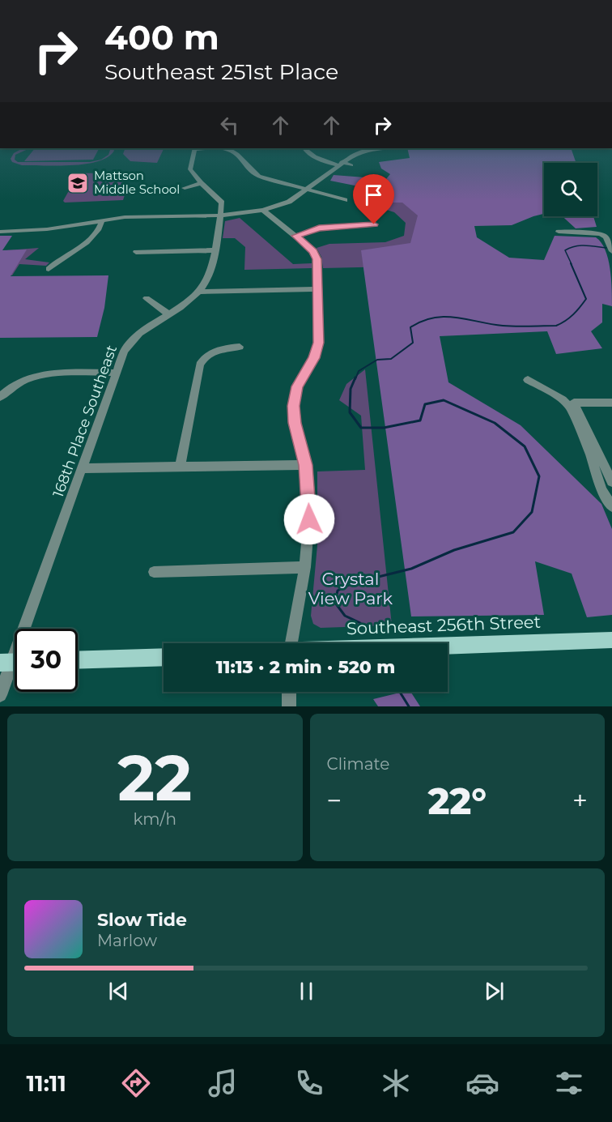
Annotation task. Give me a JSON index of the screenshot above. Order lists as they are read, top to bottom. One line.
{"streets":{"main road":["Southeast 256th Street"],"street":["168th Place Southeast"]},"parks":["Crystal View Park"],"places":{"school or university":["Mattson Middle School"]},"page":{"turn":["400 m","Southeast 251st Place"],"limit":"30","trip":"11:13 · 2 min · 520 m","tile":[["22","km/h"],"Climate"],"heat":["−","22°","+"],"song":["Slow Tide","Marlow"],"tabs":"11:11"}}
